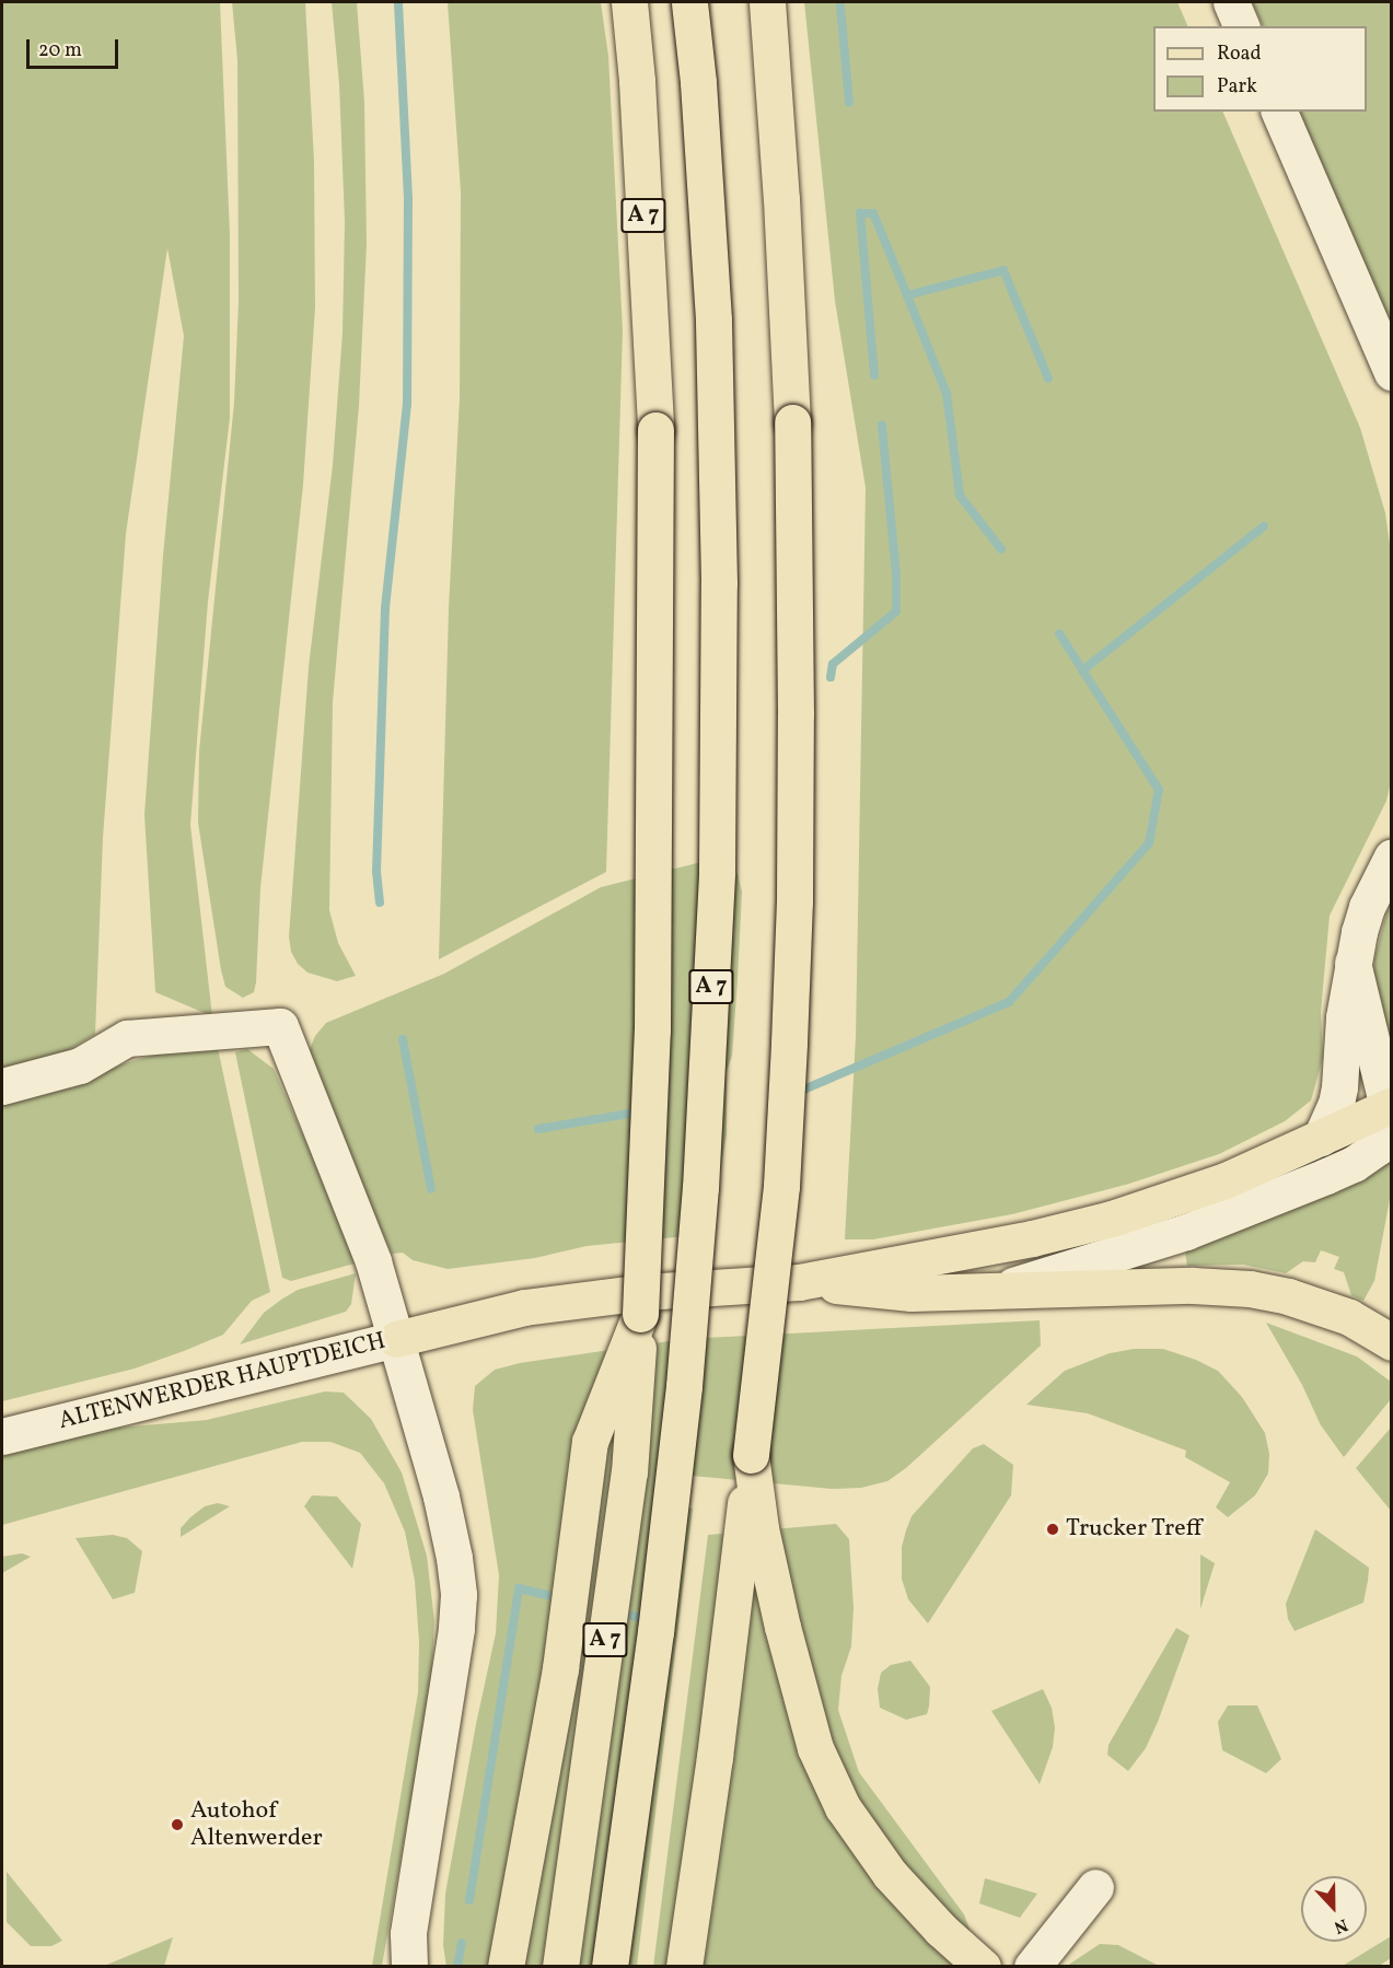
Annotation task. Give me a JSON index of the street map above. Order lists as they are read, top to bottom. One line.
{"streets":{"main road":["A 7"],"street":["ALTENWERDER HAUPTDEICH"]},"places":["Trucker Treff","Autohof Altenwerder"],"legend":["Road","Park"],"scale_bar":"20 m","north":"bottom"}
